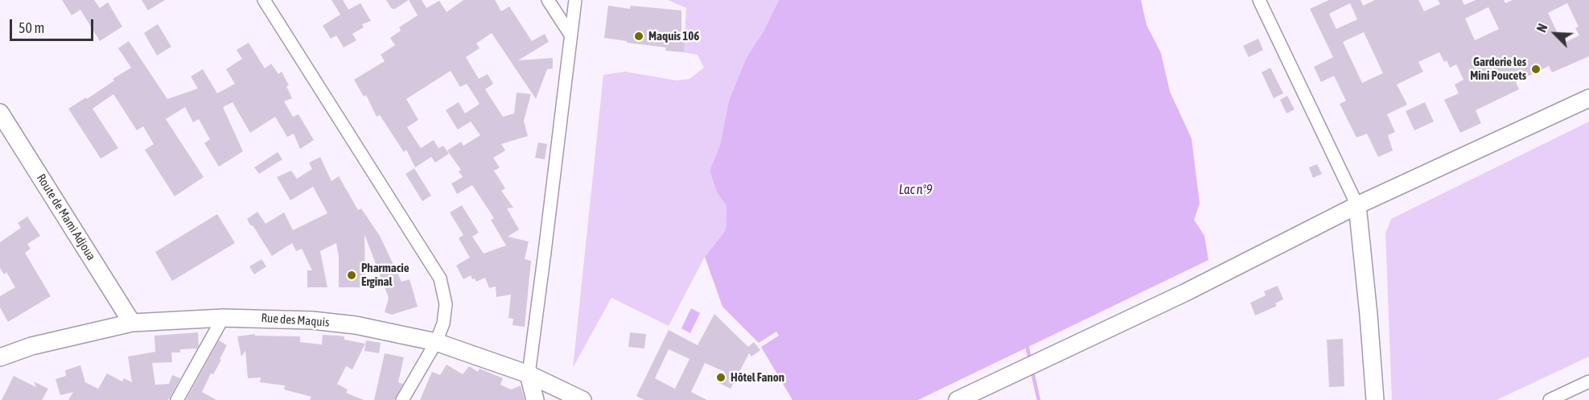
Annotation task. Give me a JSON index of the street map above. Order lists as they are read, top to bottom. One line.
{"streets":{"street":["Route de Mami Adjoua","Rue des Maquis"]},"crossings":[["Route de Mami Adjoua","Rue des Maquis"]],"water":["Lac n°9"],"places":["Maquis 106","Garderie les Mini Poucets","Pharmacie Erginal","Hôtel Fanon"],"scale_bar":"50 m","north":"top left"}
